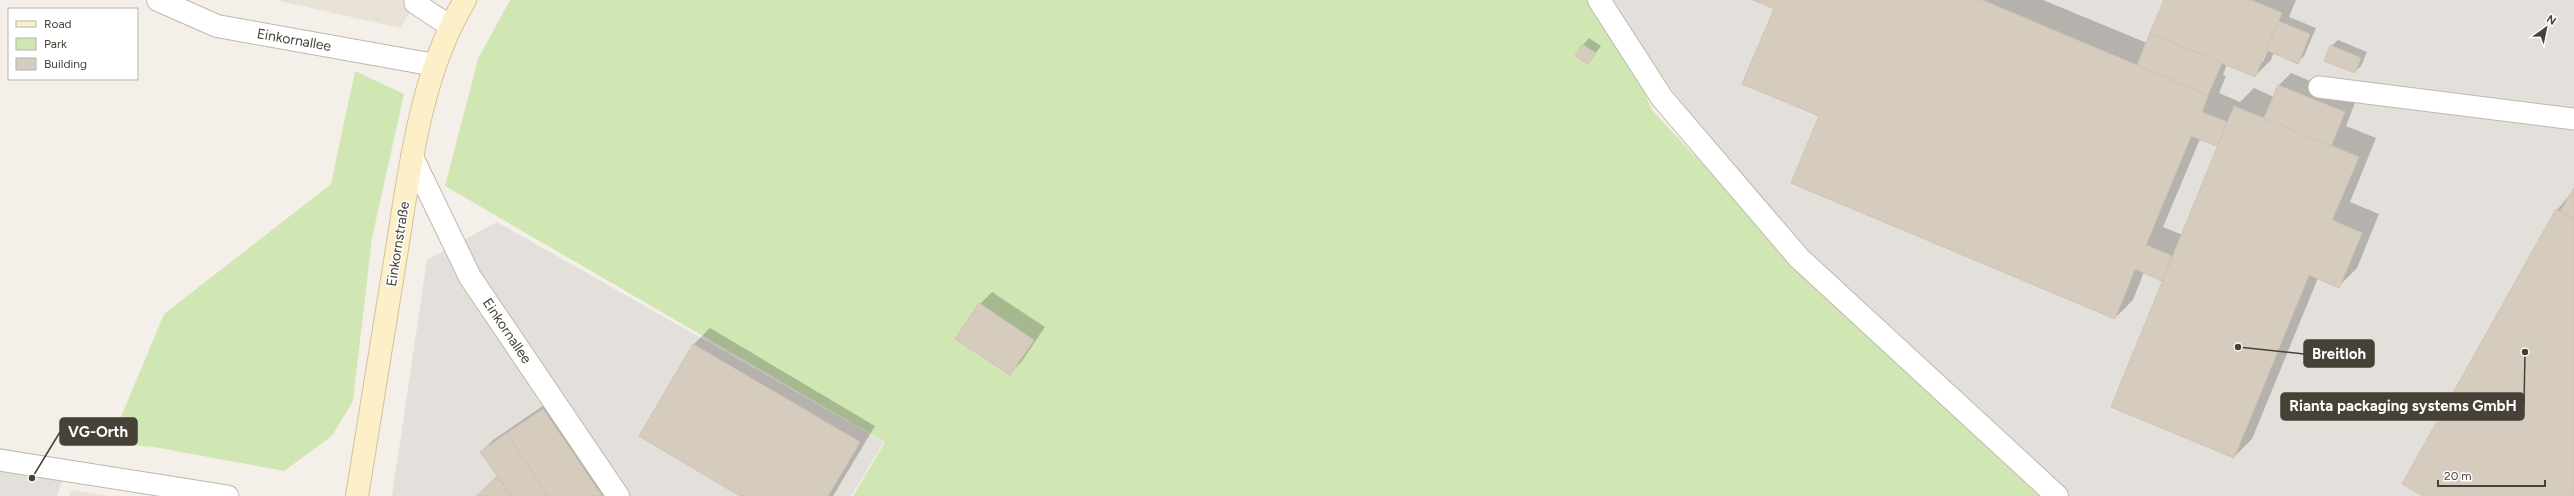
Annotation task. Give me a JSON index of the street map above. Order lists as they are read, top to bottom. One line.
{"streets":{"street":["Einkornallee","Einkornstraße"]},"crossings":[["Einkornallee","Einkornstraße"]],"places":["Breitloh","Rianta packaging systems GmbH","VG-Orth"],"legend":["Road","Park","Building"],"scale_bar":"20 m","north":"top right"}
